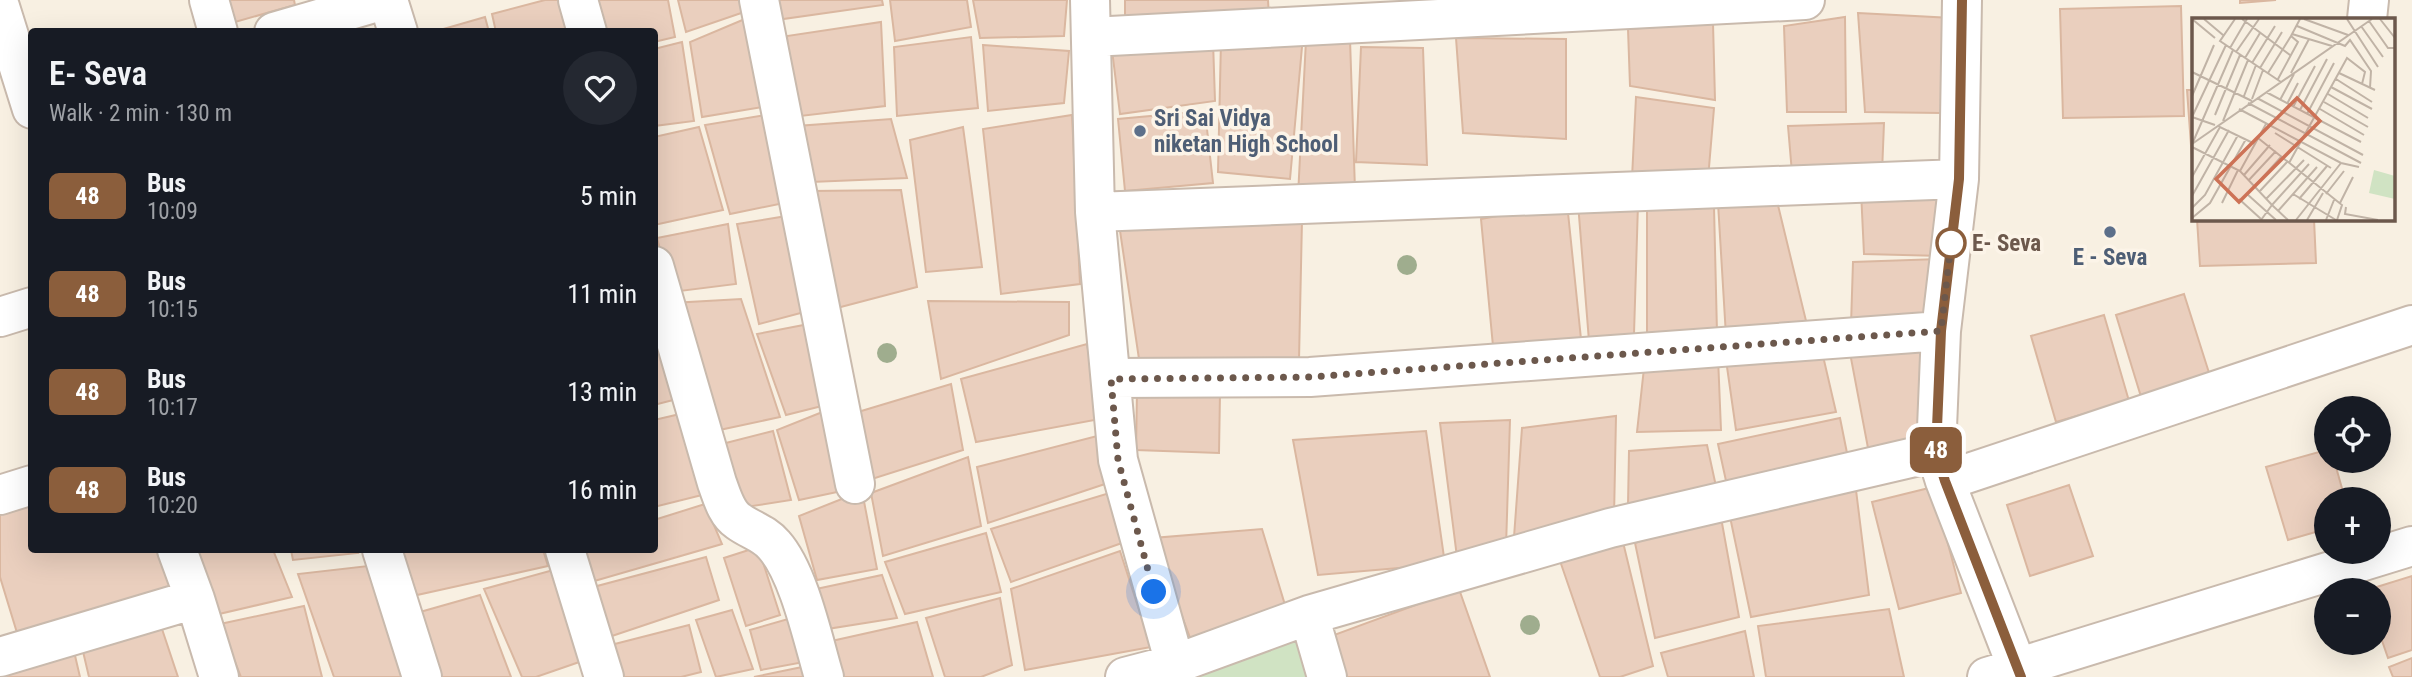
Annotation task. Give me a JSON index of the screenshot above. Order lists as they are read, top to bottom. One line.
{"places":["Sri Sai Vidya niketan High School","E - Seva","E- Seva"],"lines":["bus line 48"],"page":{"on_map":"48","heading":["E- Seva","Walk · 2 min · 130 m"],"list":[{"mark":"48","name":"Bus","note":"10:09","value":"5 min"},{"mark":"48","name":"Bus","note":"10:15","value":"11 min"},{"mark":"48","name":"Bus","note":"10:17","value":"13 min"},{"mark":"48","name":"Bus","note":"10:20","value":"16 min"}],"map_buttons":["+","−"]}}
